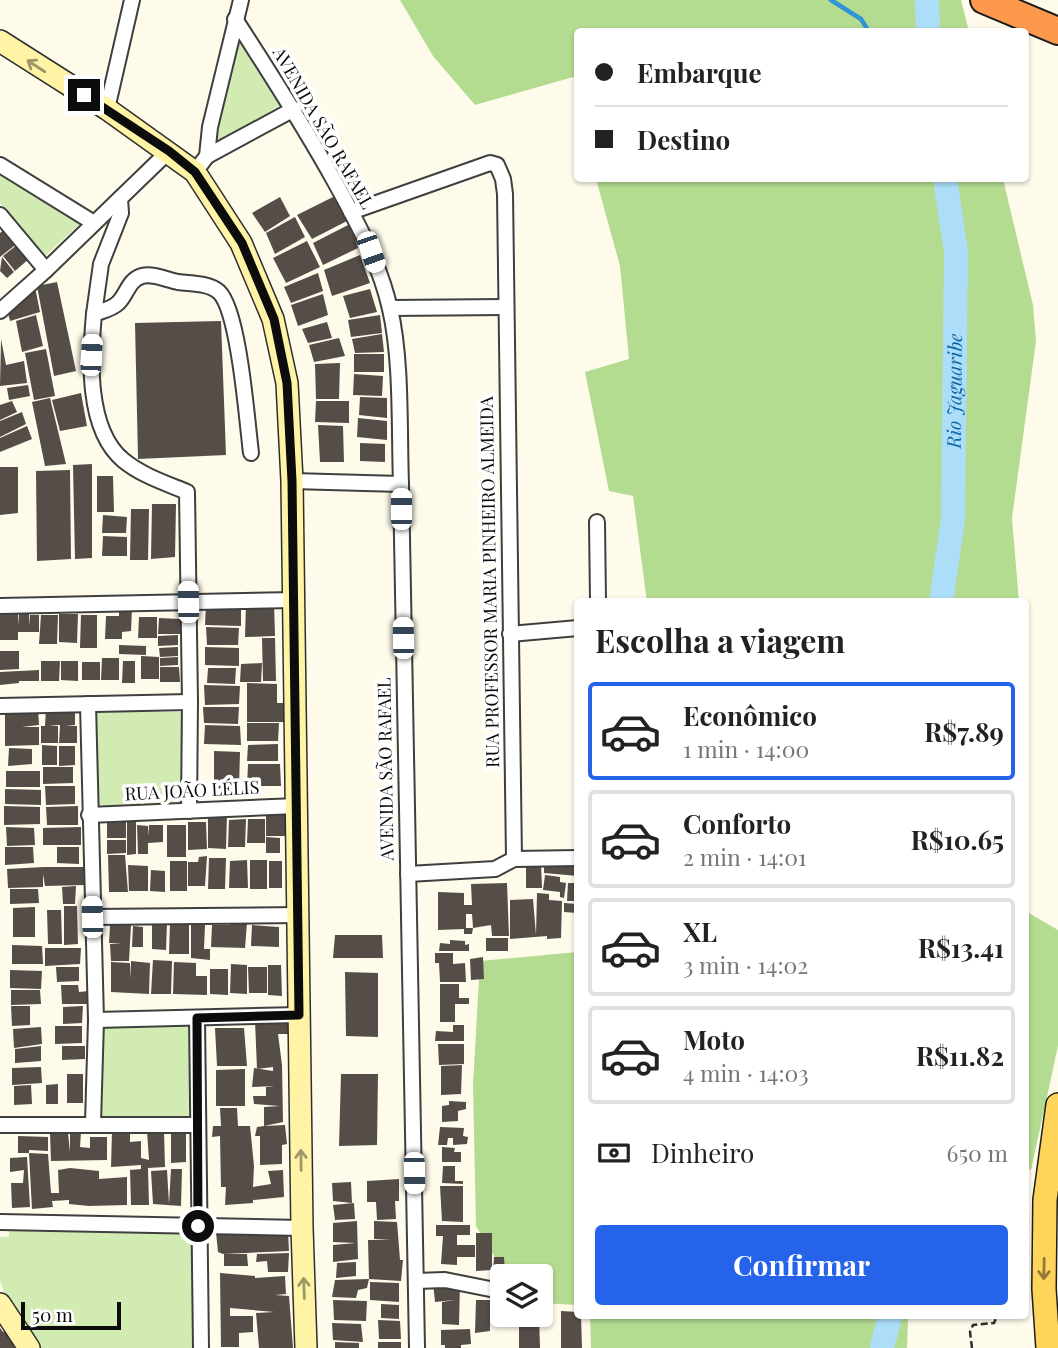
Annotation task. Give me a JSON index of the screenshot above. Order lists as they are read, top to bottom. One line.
{"streets":{"street":["AVENIDA SÃO RAFAEL","RUA PROFESSOR MARIA PINHEIRO ALMEIDA","RUA JOÃO LÉLIS"]},"crossings":[["AVENIDA SÃO RAFAEL","RUA PROFESSOR MARIA PINHEIRO ALMEIDA"]],"water":["Rio Jaguaribe"],"scale_bar":"50 m","page":{"banner":["Embarque","Destino"],"heading":"Escolha a viagem","list":[{"name":"Econômico","note":"1 min · 14:00","value":"R$7.89"},{"name":"Conforto","note":"2 min · 14:01","value":"R$10.65"},{"name":"XL","note":"3 min · 14:02","value":"R$13.41"},{"name":"Moto","note":"4 min · 14:03","value":"R$11.82"}],"pay":["Dinheiro","650 m"],"buttons":"Confirmar","scale":"50 m"}}
